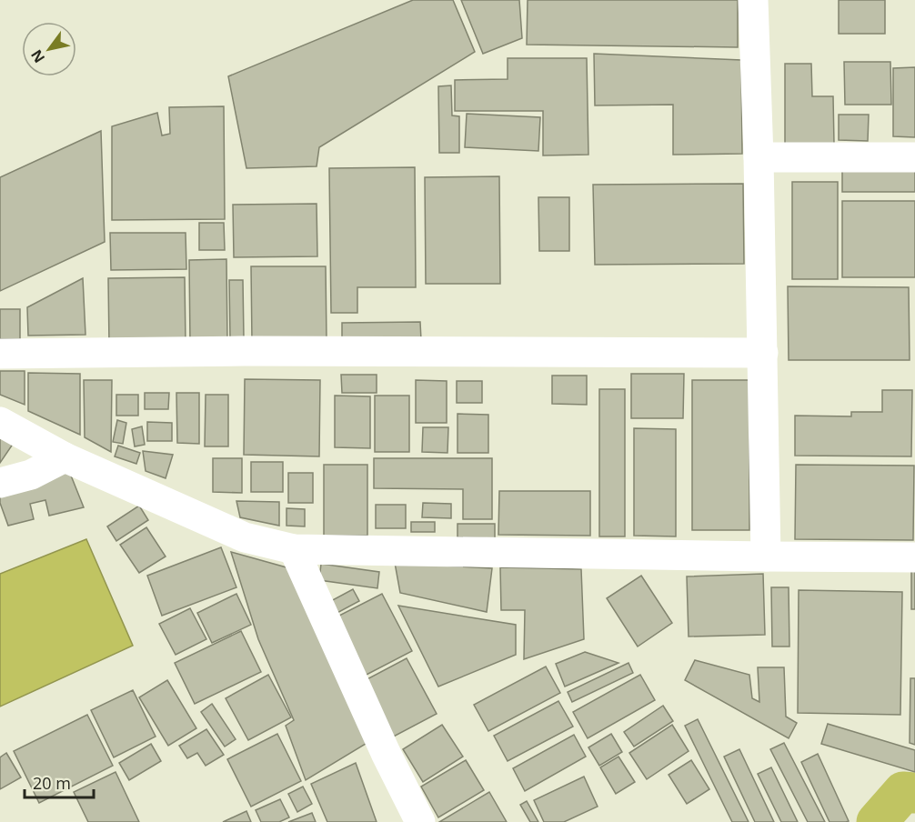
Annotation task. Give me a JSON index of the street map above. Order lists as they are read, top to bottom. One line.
{"scale_bar":"20 m","north":"bottom left"}
